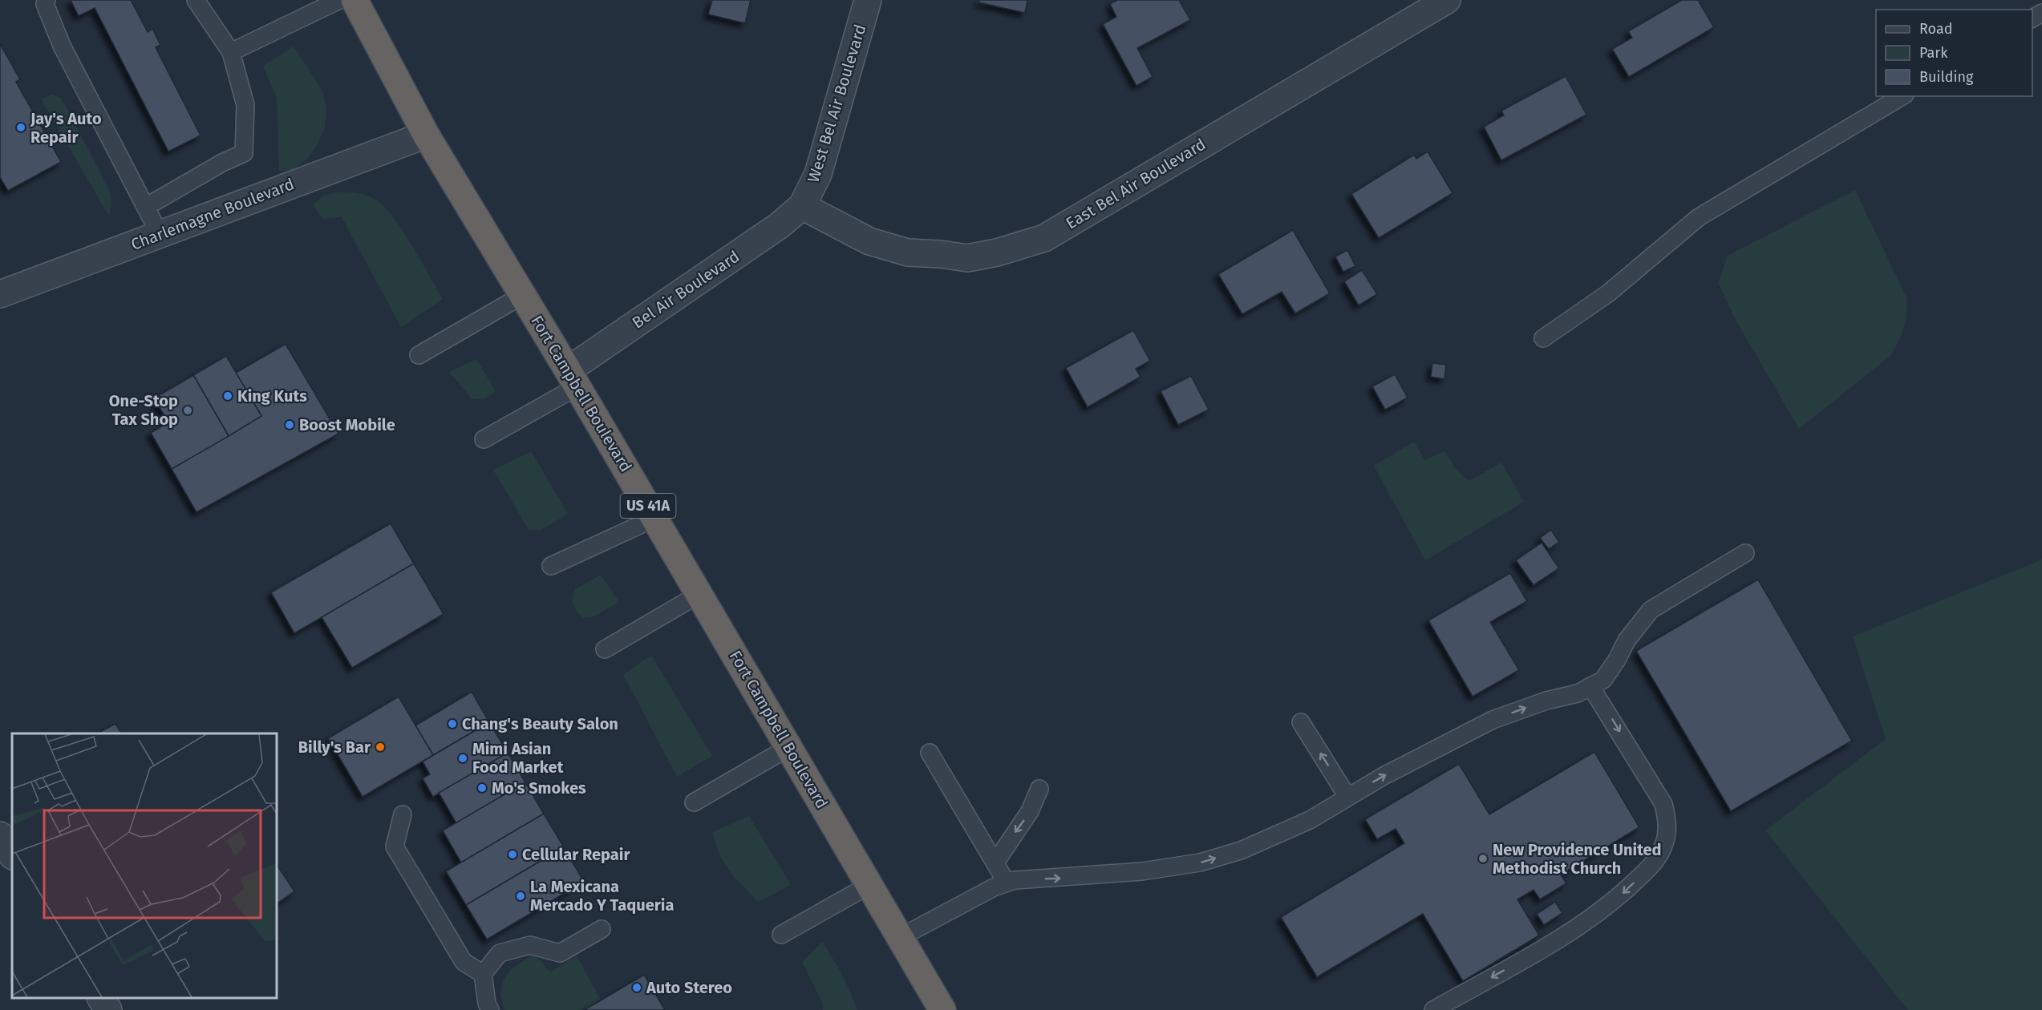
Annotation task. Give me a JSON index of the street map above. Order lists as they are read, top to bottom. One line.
{"streets":{"highway":["Fort Campbell Boulevard","US 41A"],"street":["West Bel Air Boulevard","East Bel Air Boulevard","Charlemagne Boulevard","Bel Air Boulevard"]},"crossings":[["West Bel Air Boulevard","East Bel Air Boulevard"],["West Bel Air Boulevard","Bel Air Boulevard"],["East Bel Air Boulevard","Bel Air Boulevard"],["Charlemagne Boulevard","Fort Campbell Boulevard"],["Bel Air Boulevard","Fort Campbell Boulevard"]],"places":["Jay's Auto Repair","King Kuts","One-Stop Tax Shop","Boost Mobile","Chang's Beauty Salon","Billy's Bar","Mimi Asian Food Market","Mo's Smokes","Cellular Repair","New Providence United Methodist Church","La Mexicana Mercado Y Taqueria","Auto Stereo"],"legend":["Road","Park","Building"]}
